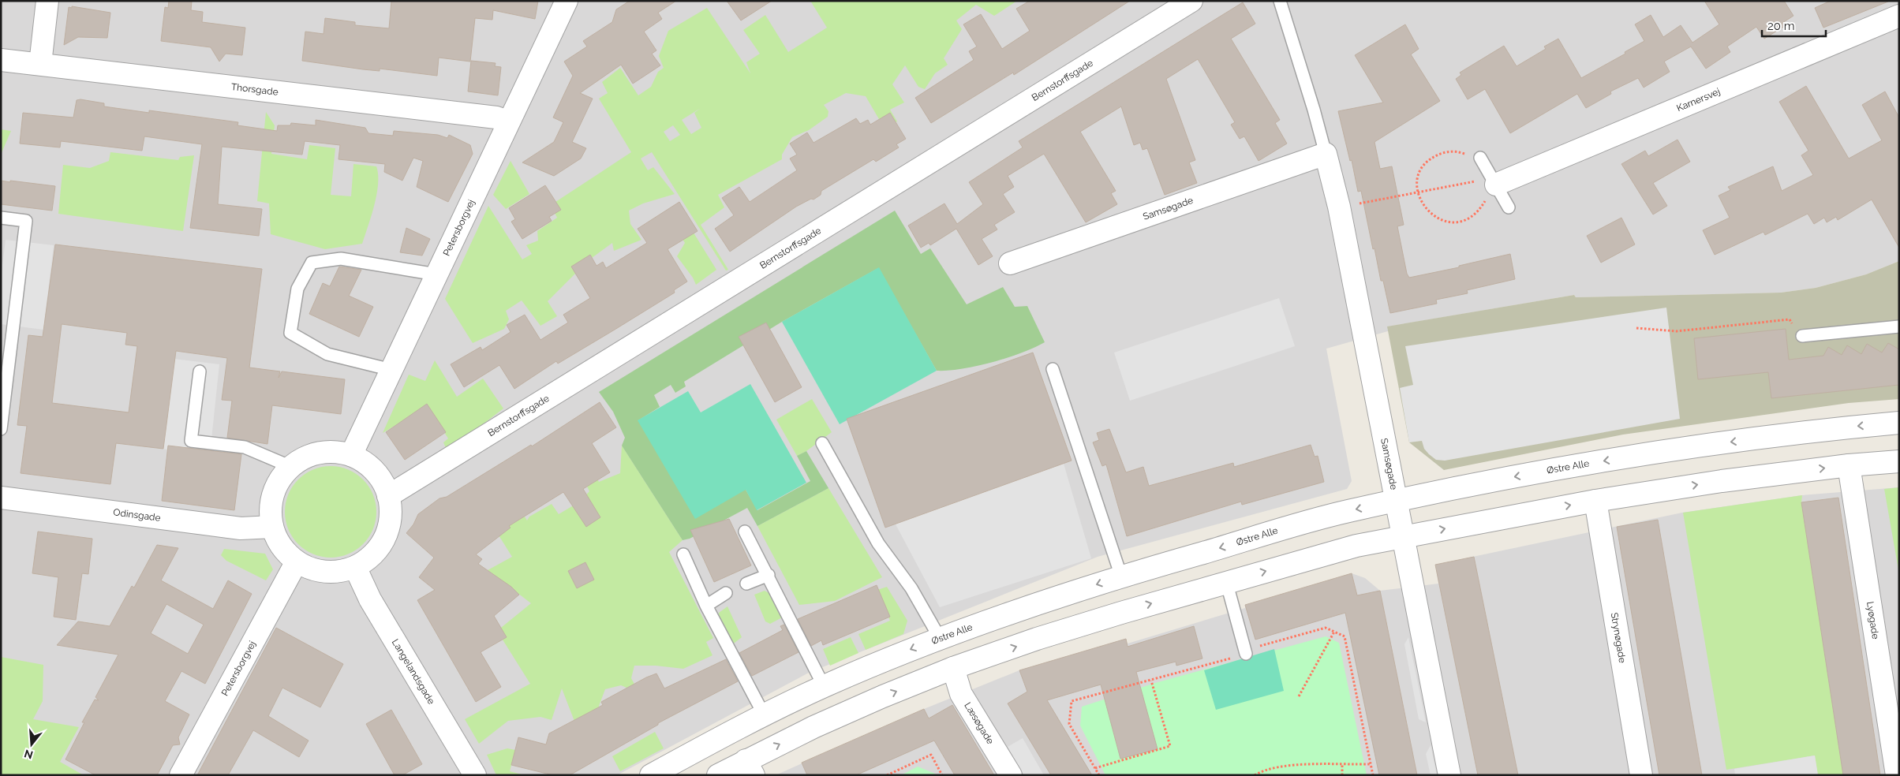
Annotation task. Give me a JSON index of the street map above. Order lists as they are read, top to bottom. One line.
{"streets":{"street":["Bernstorffsgade","Thorsgade","Karnersvej","Samsøgade","Petersborgvej","Østre Alle","Odinsgade","Lyøgade","Strynøgade","Langelandsgade","Læsøgade"]},"crossings":[["Bernstorffsgade","Petersborgvej"],["Bernstorffsgade","Odinsgade"],["Bernstorffsgade","Langelandsgade"],["Thorsgade","Petersborgvej"],["Samsøgade","Østre Alle"],["Petersborgvej","Odinsgade"],["Petersborgvej","Langelandsgade"],["Odinsgade","Langelandsgade"]],"scale_bar":"20 m","north":"bottom"}
